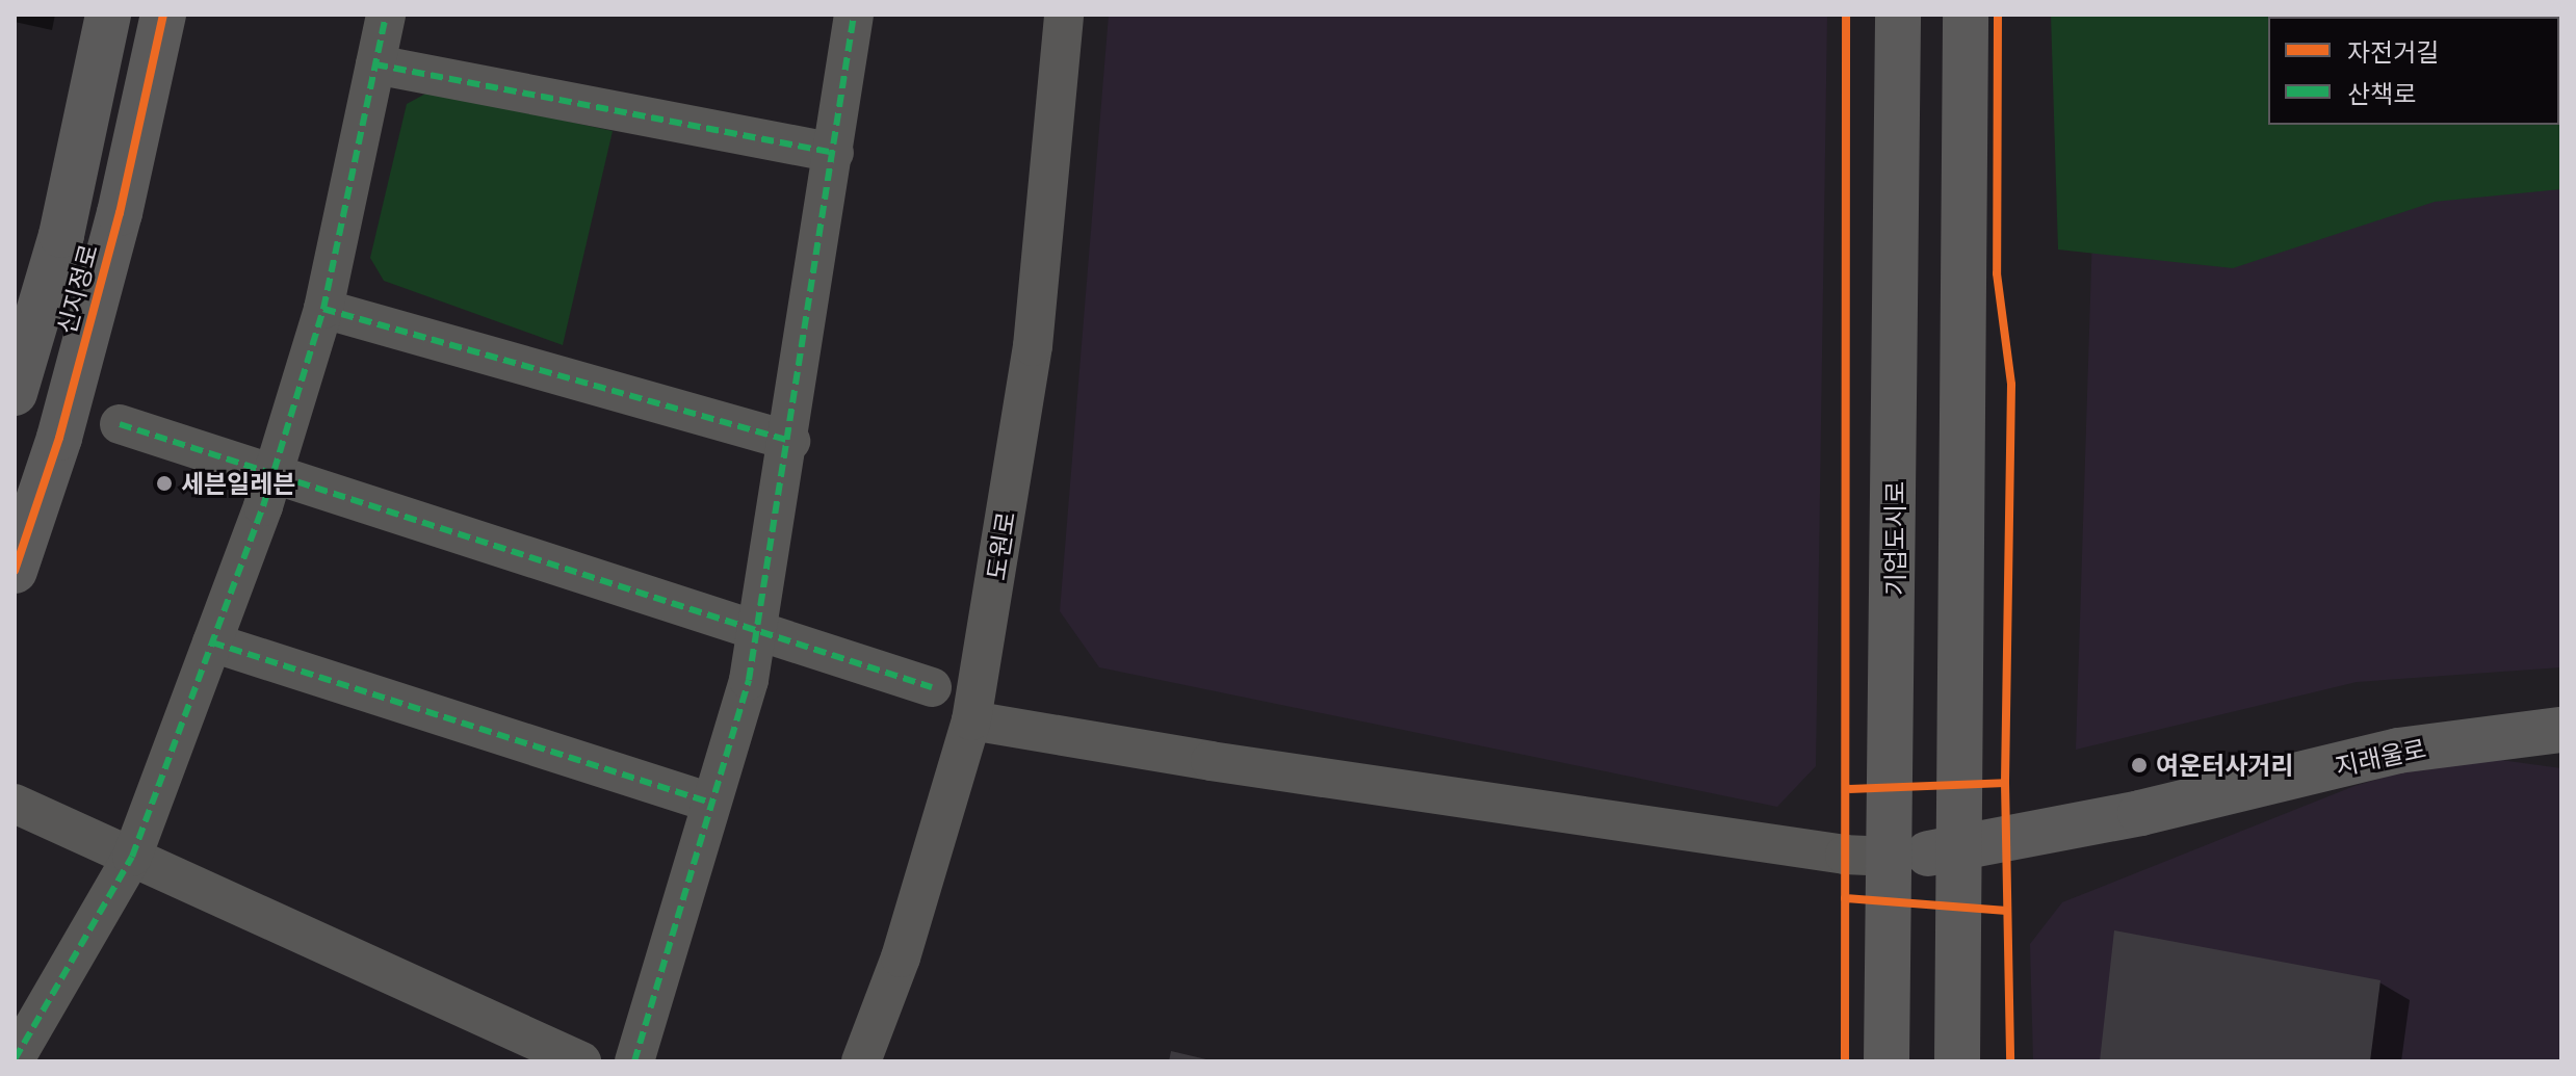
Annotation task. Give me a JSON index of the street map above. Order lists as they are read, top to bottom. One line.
{"streets":{"street":["신지정로","기업도시로","도원로","지래울로"]},"crossings":[["기업도시로","지래울로"]],"places":["세븐일레븐","여운터사거리"],"legend":["자전거길","산책로"]}
